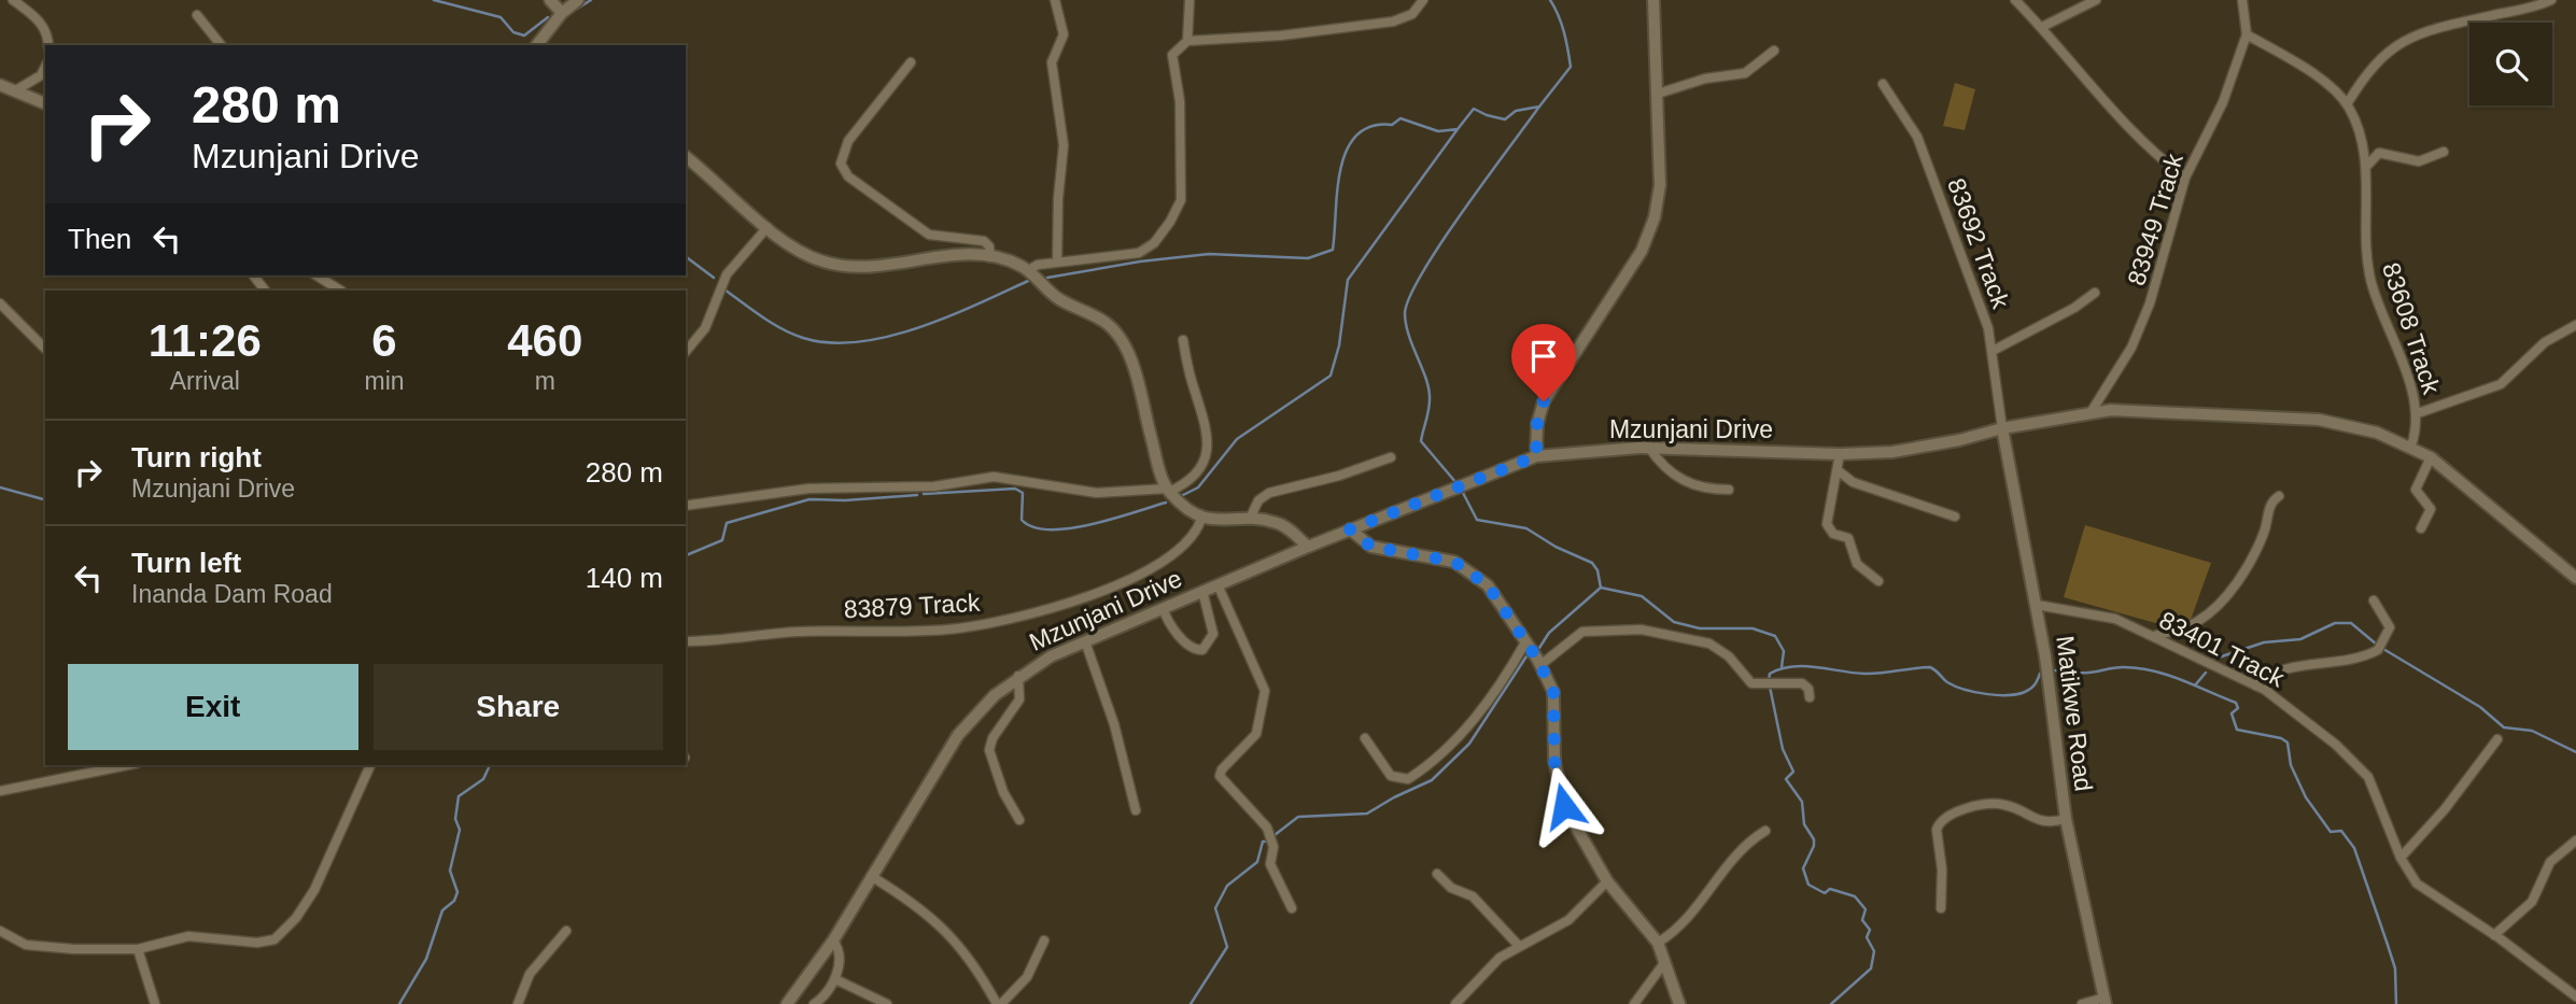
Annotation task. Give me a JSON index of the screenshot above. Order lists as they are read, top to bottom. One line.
{"streets":{"street":["83949 Track","83692 Track","83608 Track","Mzunjani Drive","83879 Track","83401 Track","Matikwe Road"]},"crossings":[["83949 Track","Mzunjani Drive"],["83692 Track","Mzunjani Drive"],["83692 Track","Matikwe Road"],["83608 Track","Mzunjani Drive"],["Mzunjani Drive","Matikwe Road"],["83401 Track","Matikwe Road"]],"page":{"turn":["280 m","Mzunjani Drive"],"then":"Then","eta":["11:26","Arrival","6","min","460","m"],"list":[{"name":"Turn right","note":"Mzunjani Drive","value":"280 m"},{"name":"Turn left","note":"Inanda Dam Road","value":"140 m"}],"buttons":["Exit","Share"]}}
